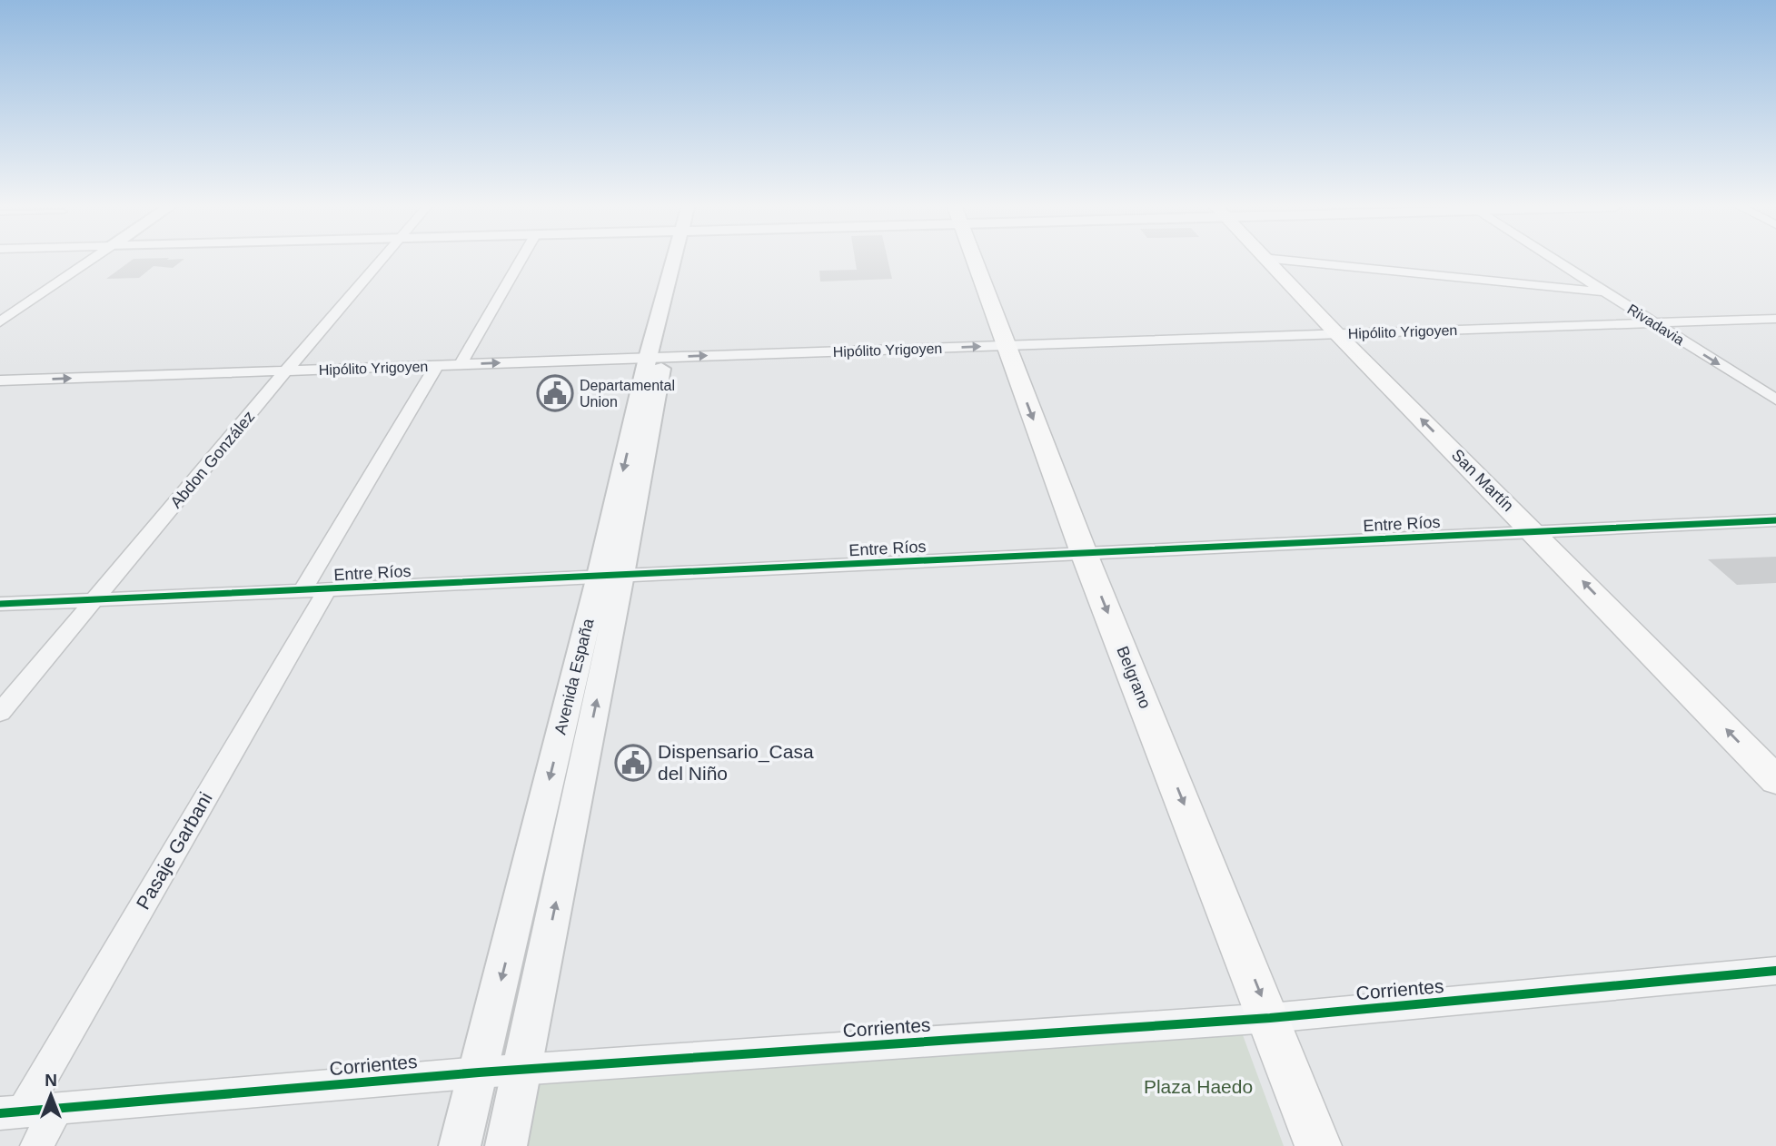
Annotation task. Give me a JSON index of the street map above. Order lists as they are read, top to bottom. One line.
{"streets":{"main road":["San Martín","Belgrano"],"street":["Rivadavia","Hipólito Yrigoyen","Abdon González","Entre Ríos","Avenida España","Pasaje Garbani","Corrientes"]},"crossings":[["Rivadavia","Hipólito Yrigoyen"],["Hipólito Yrigoyen","Abdon González"],["Hipólito Yrigoyen","San Martín"],["Hipólito Yrigoyen","Avenida España"],["Hipólito Yrigoyen","Belgrano"],["Hipólito Yrigoyen","Pasaje Garbani"],["Abdon González","Entre Ríos"],["San Martín","Entre Ríos"],["Entre Ríos","Avenida España"],["Entre Ríos","Belgrano"],["Entre Ríos","Pasaje Garbani"],["Avenida España","Corrientes"],["Belgrano","Corrientes"],["Pasaje Garbani","Corrientes"]],"one_way":["Rivadavia","Hipólito Yrigoyen","San Martín","Belgrano"],"parks":["Plaza Haedo"],"places":{"public building":["Departamental Union","Dispensario_Casa del Niño"]},"north":"top"}
